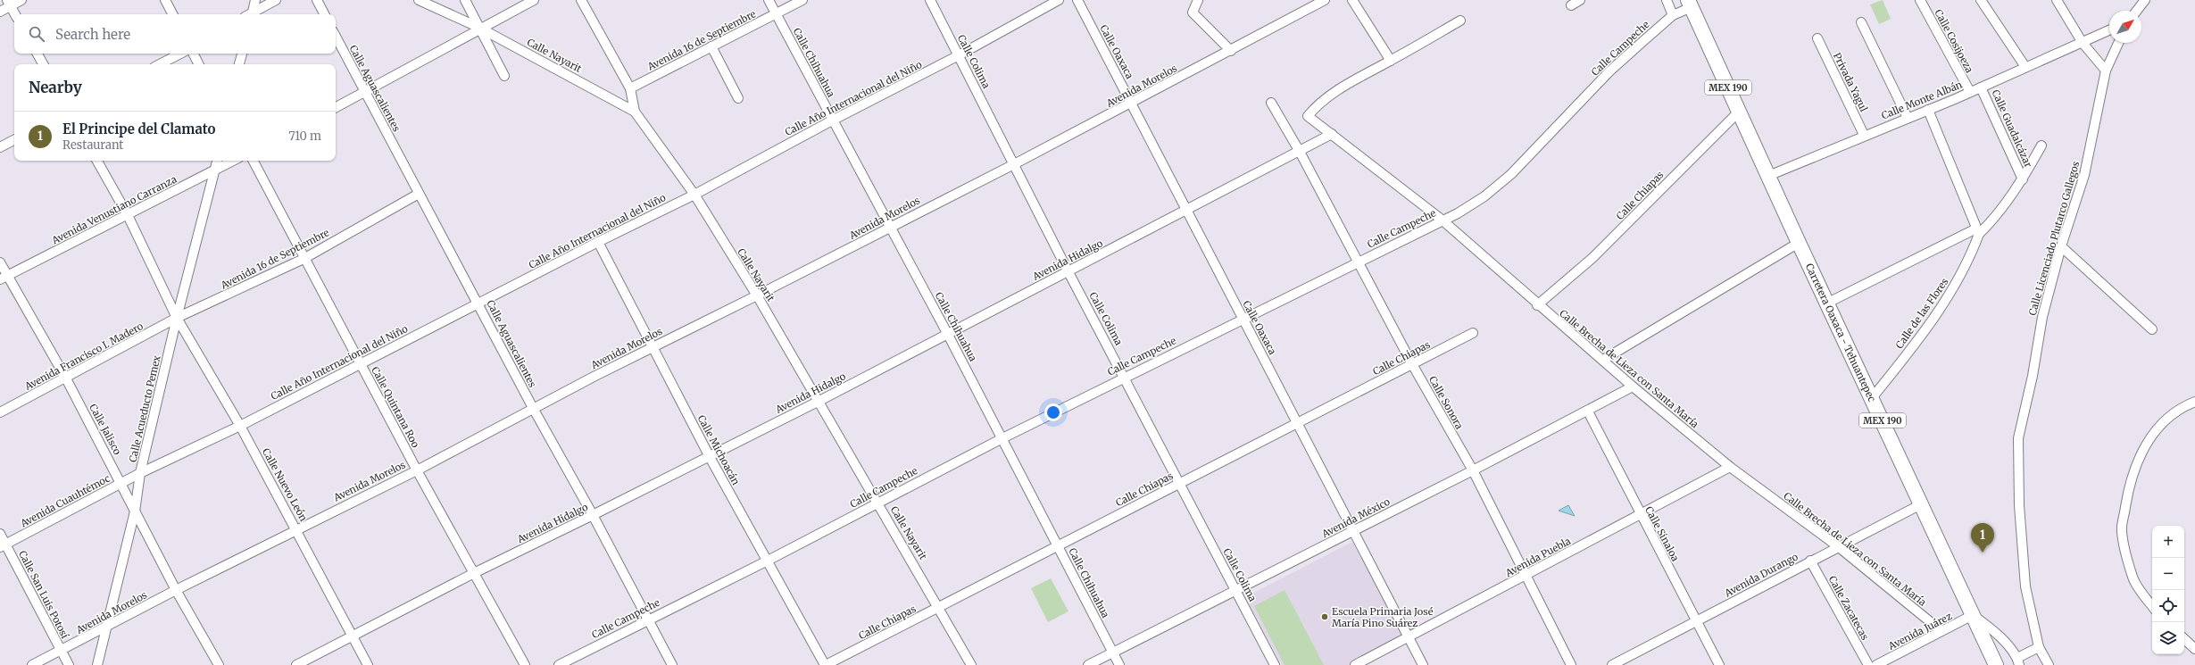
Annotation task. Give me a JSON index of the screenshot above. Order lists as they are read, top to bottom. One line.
{"streets":{"main road":["MEX 190","Carretera Oaxaca - Tehuantepec"],"street":["Avenida 16 de Septiembre","Calle Cosijoeza","Calle Campeche","Calle Oaxaca","Calle Nayarit","Calle Colima","Calle Chihuahua","Privada Yagul","Avenida Morelos","Calle Aguascalientes","Calle Año Internacional del Niño","Calle Monte Albán","Calle Guadalcázar","Calle Chiapas","Avenida Venustiano Carranza","Calle Licenciado Plutarco Gallegos","Avenida Hidalgo","Calle de las Flores","Avenida Francisco I. Madero","Calle Brecha de Lieza con Santa María","Calle Sonora","Calle Quintana Roo","Calle Acueducto Pemex","Calle Jalisco","Calle Michoacán","Calle Nuevo León","Avenida Cuauhtémoc","Avenida México","Calle Sinaloa","Avenida Puebla","Avenida Durango","Calle San Luis Potosí","Calle Zacatecas","Avenida Juárez"]},"crossings":[["Avenida 16 de Septiembre","Calle Chihuahua"],["Avenida 16 de Septiembre","Calle Aguascalientes"],["Avenida 16 de Septiembre","Avenida Francisco I. Madero"],["Avenida 16 de Septiembre","Calle Quintana Roo"],["Avenida 16 de Septiembre","Calle Acueducto Pemex"],["Avenida 16 de Septiembre","Calle Nuevo León"],["Calle Cosijoeza","Calle Monte Albán"],["Calle Campeche","Calle Oaxaca"],["Calle Campeche","Calle Nayarit"],["Calle Campeche","Calle Colima"],["Calle Campeche","Calle Chihuahua"],["Calle Campeche","Calle Aguascalientes"],["Calle Campeche","Carretera Oaxaca - Tehuantepec"],["Calle Campeche","Calle Brecha de Lieza con Santa María"],["Calle Campeche","Calle Sonora"],["Calle Campeche","Calle Michoacán"],["Calle Oaxaca","Avenida Morelos"],["Calle Oaxaca","Calle Chiapas"],["Calle Oaxaca","Avenida Hidalgo"],["Calle Oaxaca","Avenida México"],["Calle Oaxaca","Avenida Puebla"],["Calle Nayarit","Avenida Morelos"],["Calle Nayarit","Calle Año Internacional del Niño"],["Calle Nayarit","Calle Chiapas"],["Calle Nayarit","Avenida Hidalgo"],["Calle Colima","Avenida Morelos"],["Calle Colima","Calle Año Internacional del Niño"],["Calle Colima","Calle Chiapas"],["Calle Colima","Avenida Hidalgo"],["Calle Colima","Avenida México"],["Calle Chihuahua","Avenida Morelos"],["Calle Chihuahua","Calle Año Internacional del Niño"],["Calle Chihuahua","Calle Chiapas"],["Calle Chihuahua","Avenida Hidalgo"],["Calle Chihuahua","Avenida México"],["Privada Yagul","Calle Monte Albán"],["Avenida Morelos","Calle Aguascalientes"],["Avenida Morelos","Calle Quintana Roo"],["Avenida Morelos","Calle Acueducto Pemex"],["Avenida Morelos","Calle Jalisco"],["Avenida Morelos","Calle Michoacán"],["Avenida Morelos","Calle Nuevo León"],["Avenida Morelos","Calle San Luis Potosí"],["Calle Aguascalientes","Calle Año Internacional del Niño"],["Calle Aguascalientes","Avenida Hidalgo"],["Calle Año Internacional del Niño","Calle Quintana Roo"],["Calle Año Internacional del Niño","Calle Acueducto Pemex"],["Calle Año Internacional del Niño","Calle Michoacán"],["Calle Año Internacional del Niño","Calle Nuevo León"],["Calle Año Internacional del Niño","Avenida Cuauhtémoc"],["Calle Monte Albán","Calle Guadalcázar"],["Calle Monte Albán","Carretera Oaxaca - Tehuantepec"],["Calle Guadalcázar","Calle de las Flores"],["Calle Chiapas","Carretera Oaxaca - Tehuantepec"],["Calle Chiapas","Calle Brecha de Lieza con Santa María"],["Calle Chiapas","Calle Sonora"],["Calle Chiapas","Calle Michoacán"],["Avenida Venustiano Carranza","Calle Acueducto Pemex"],["Avenida Venustiano Carranza","Calle Jalisco"],["Avenida Hidalgo","Calle Brecha de Lieza con Santa María"],["Avenida Hidalgo","Calle Sonora"],["Avenida Hidalgo","Calle Quintana Roo"],["Avenida Hidalgo","Calle Michoacán"],["Avenida Hidalgo","Calle Nuevo León"],["Calle de las Flores","Carretera Oaxaca - Tehuantepec"],["Carretera Oaxaca - Tehuantepec","Avenida Durango"],["Carretera Oaxaca - Tehuantepec","Avenida Juárez"],["Avenida Francisco I. Madero","Calle Acueducto Pemex"],["Avenida Francisco I. Madero","Calle Jalisco"],["Avenida Francisco I. Madero","Calle Nuevo León"],["Calle Brecha de Lieza con Santa María","Avenida México"],["Calle Brecha de Lieza con Santa María","Avenida Puebla"],["Calle Brecha de Lieza con Santa María","Avenida Durango"],["Calle Brecha de Lieza con Santa María","Avenida Juárez"],["Calle Sonora","Avenida México"],["Calle Sonora","Avenida Puebla"],["Calle Acueducto Pemex","Calle Jalisco"],["Calle Acueducto Pemex","Calle Nuevo León"],["Calle Acueducto Pemex","Avenida Cuauhtémoc"],["Calle Jalisco","Avenida Cuauhtémoc"],["Avenida Cuauhtémoc","Calle San Luis Potosí"],["Avenida México","Calle Sinaloa"],["Calle Sinaloa","Avenida Puebla"],["Calle Sinaloa","Avenida Durango"],["Avenida Durango","Calle Zacatecas"]],"places":["Escuela Primaria José María Pino Suárez"],"north":"top right","page":{"search":"Search here","heading":"Nearby","list":[{"mark":"1","name":"El Principe del Clamato","note":"Restaurant","value":"710 m"}],"pins":"1","map_buttons":["+","−"]}}
